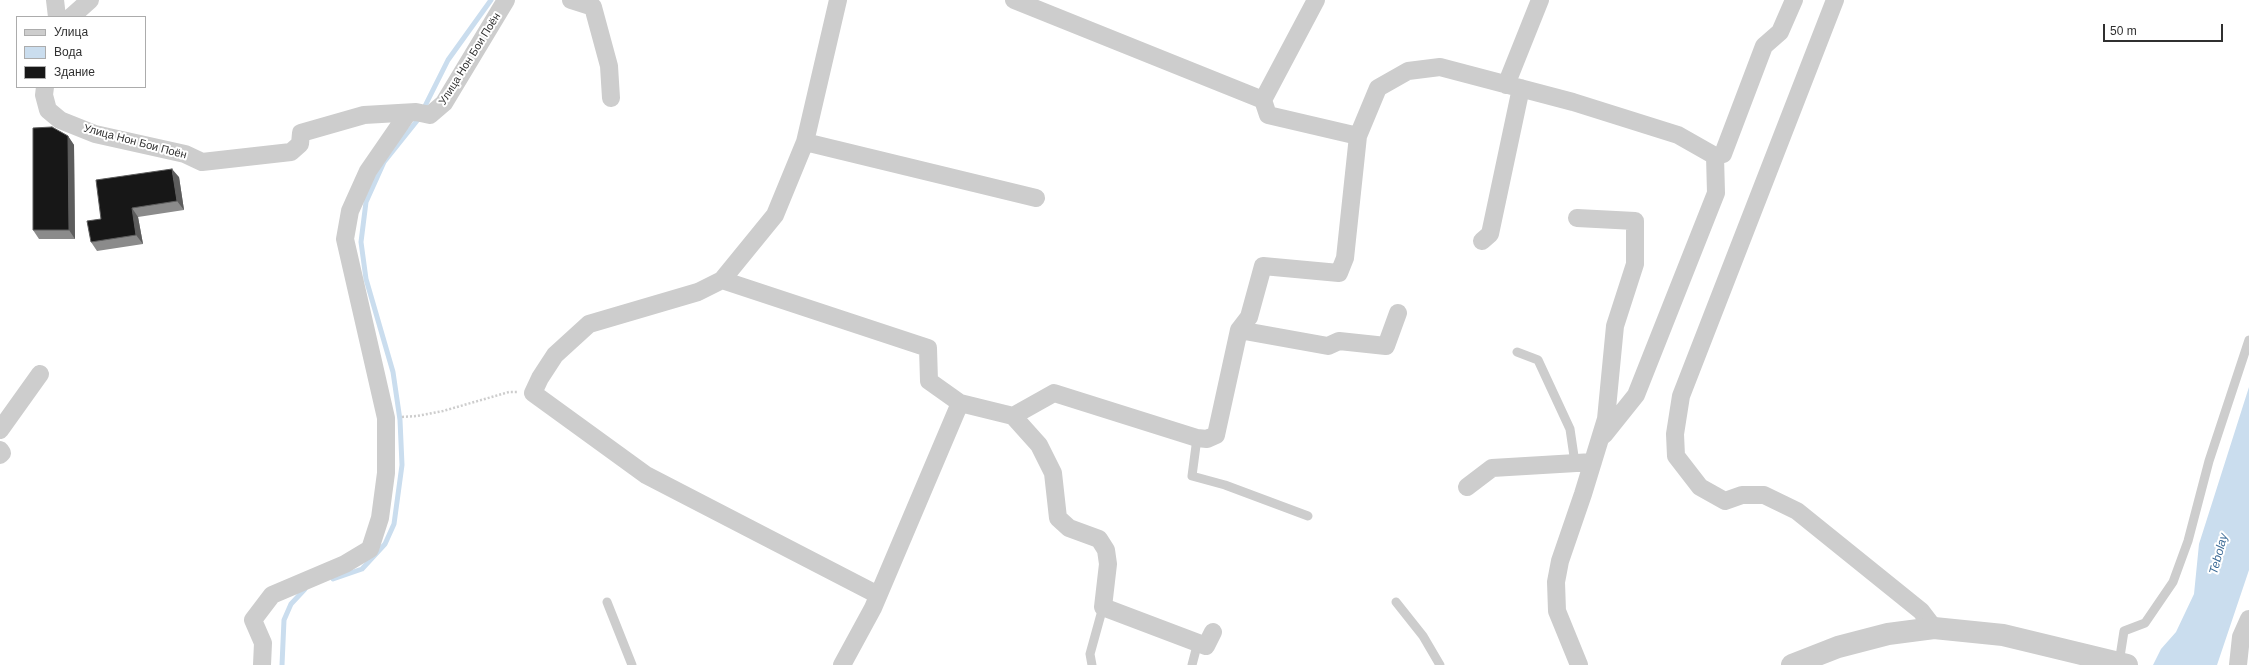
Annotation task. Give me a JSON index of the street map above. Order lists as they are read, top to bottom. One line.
{"streets":{"street":["Улица Нон Бои Поён"]},"water":["Tebolay"],"legend":["Улица","Вода","Здание"],"scale_bar":"50 m"}
